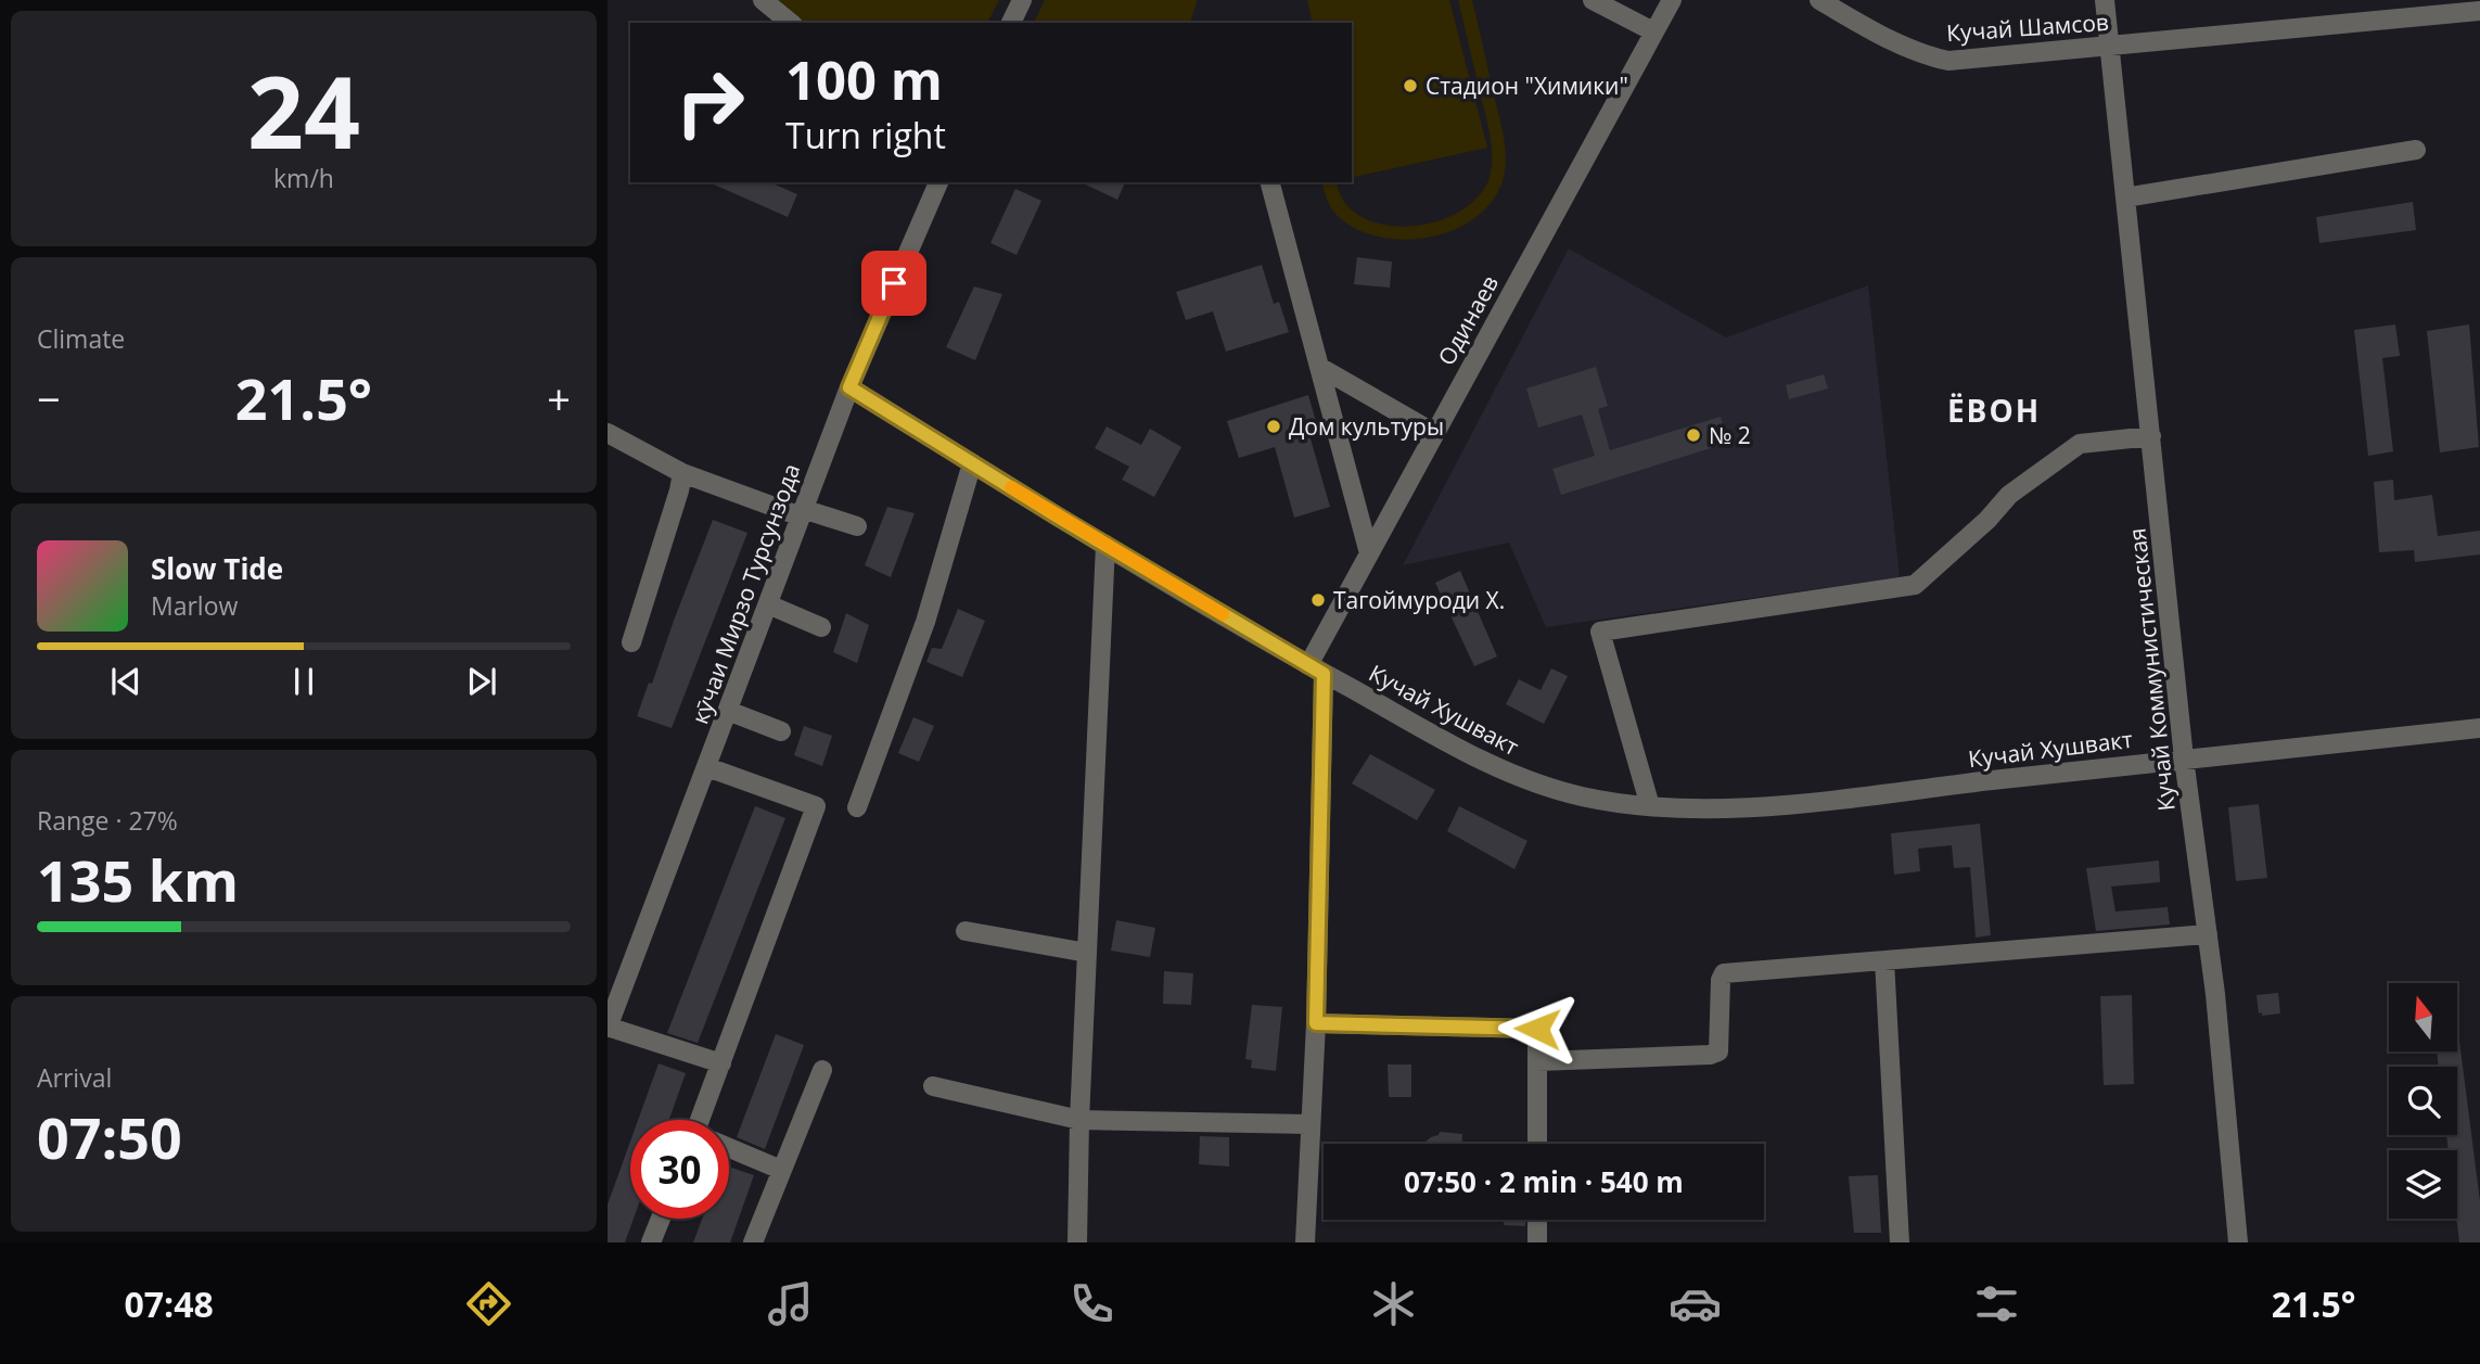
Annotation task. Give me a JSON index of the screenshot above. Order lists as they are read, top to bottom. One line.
{"streets":{"street":["Кучай Шамсов","Одинаев","кӯчаи Мирзо Турсунзода","Кучай Коммунистическая","Кучай Хушвакт"]},"crossings":[["Кучай Шамсов","Кучай Коммунистическая"],["Одинаев","Кучай Хушвакт"],["кӯчаи Мирзо Турсунзода","Кучай Хушвакт"],["Кучай Коммунистическая","Кучай Хушвакт"]],"districts":["ЁВОН"],"places":["Стадион \"Химики\"","Дом культуры","№ 2","Тагоймуроди Х."],"north":"top","page":{"tile":[["24","km/h"],"Climate",["Range · 27%","135 km"],["Arrival","07:50"]],"turn":["100 m","Turn right"],"heat":["−","21.5°","+"],"song":["Slow Tide","Marlow"],"limit":"30","trip":"07:50 · 2 min · 540 m","tabs":["07:48","21.5°"]}}
